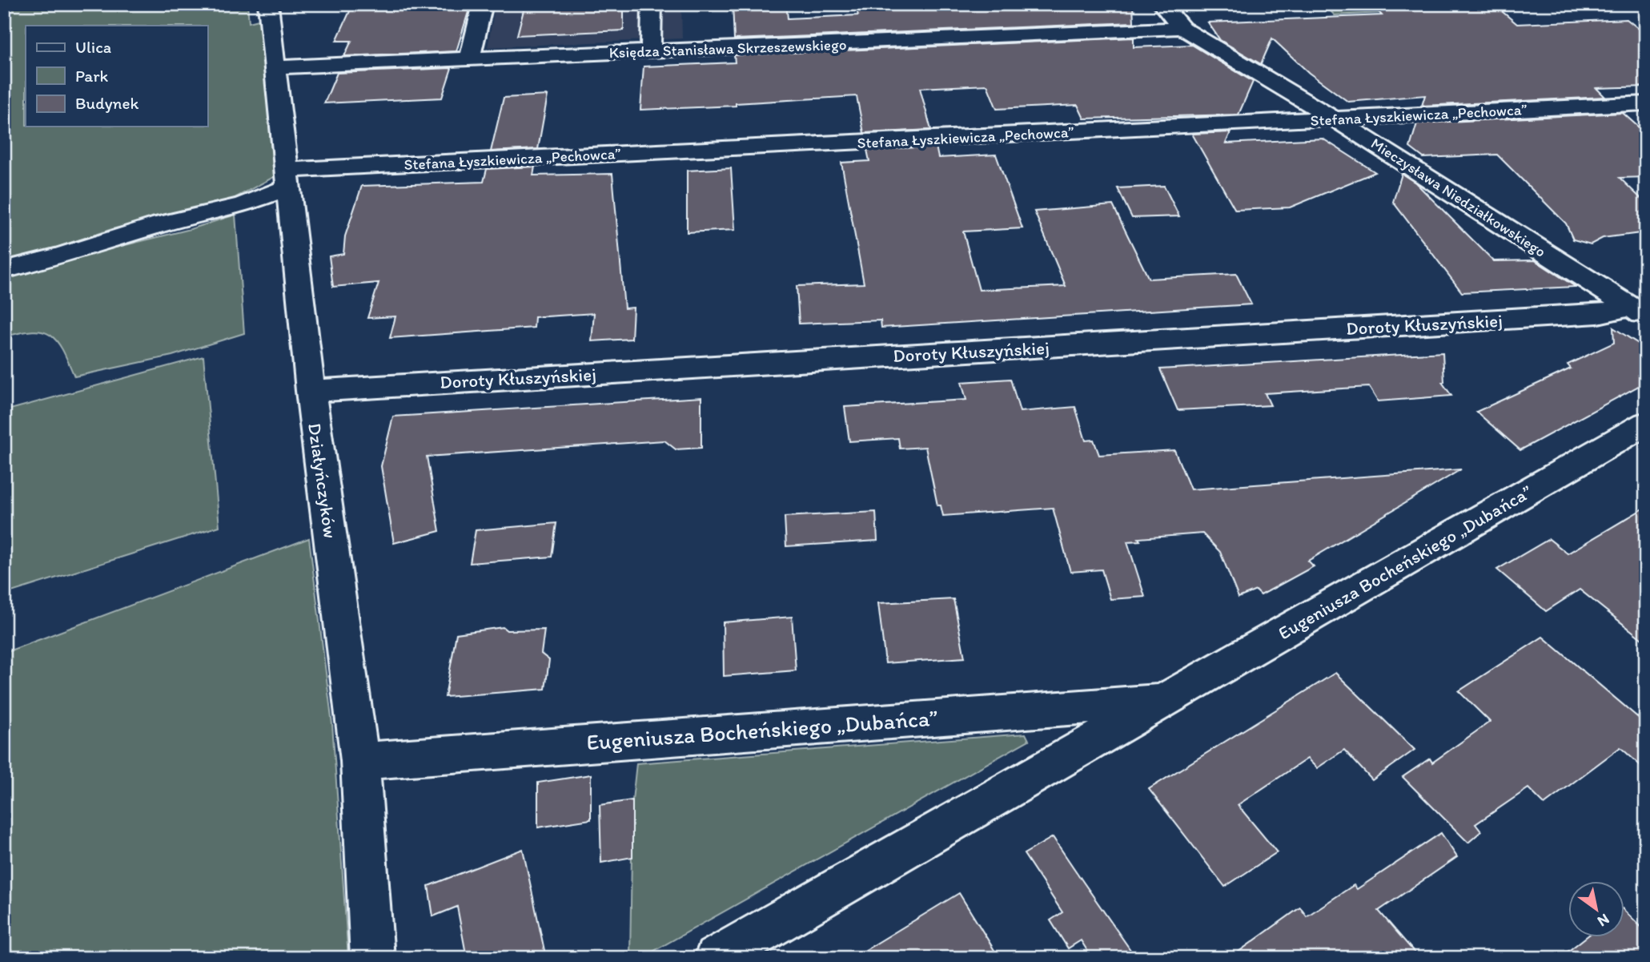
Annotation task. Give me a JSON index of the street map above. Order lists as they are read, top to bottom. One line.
{"streets":{"street":["Księdza Stanisława Skrzeszewskiego","Stefana Łyszkiewicza „Pechowca”","Mieczysława Niedziałkowskiego","Doroty Kłuszyńskiej","Działyńczyków","Eugeniusza Bocheńskiego „Dubańca”"]},"crossings":[["Księdza Stanisława Skrzeszewskiego","Mieczysława Niedziałkowskiego"],["Księdza Stanisława Skrzeszewskiego","Działyńczyków"],["Stefana Łyszkiewicza „Pechowca”","Mieczysława Niedziałkowskiego"],["Stefana Łyszkiewicza „Pechowca”","Działyńczyków"],["Mieczysława Niedziałkowskiego","Doroty Kłuszyńskiej"],["Doroty Kłuszyńskiej","Działyńczyków"],["Działyńczyków","Eugeniusza Bocheńskiego „Dubańca”"]],"legend":["Ulica","Park","Budynek"],"north":"bottom right"}
